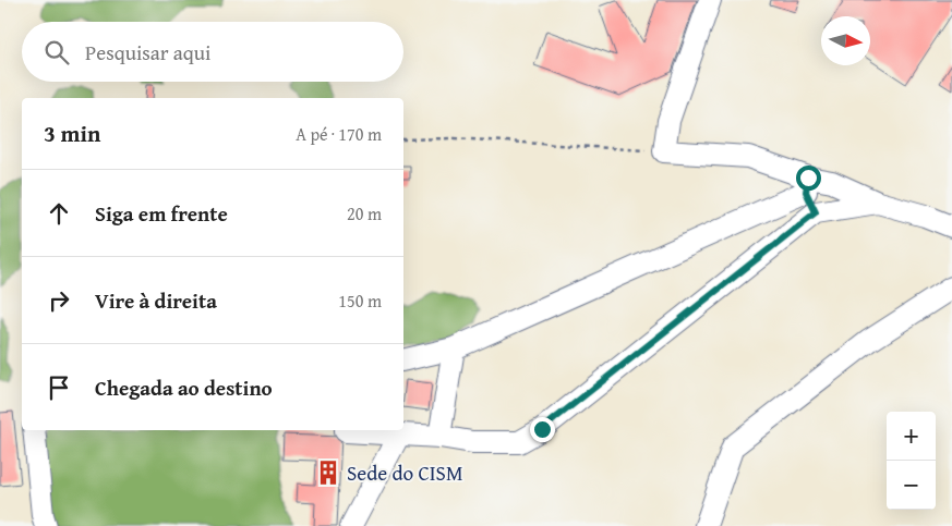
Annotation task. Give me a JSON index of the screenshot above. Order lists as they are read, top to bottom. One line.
{"places":{"building":["Sede do CISM"]},"north":"right","page":{"search":"Pesquisar aqui","heading":["3 min","A pé · 170 m"],"list":[["Siga em frente","20 m"],["Vire à direita","150 m"],"Chegada ao destino"],"map_buttons":["+","−"]}}
